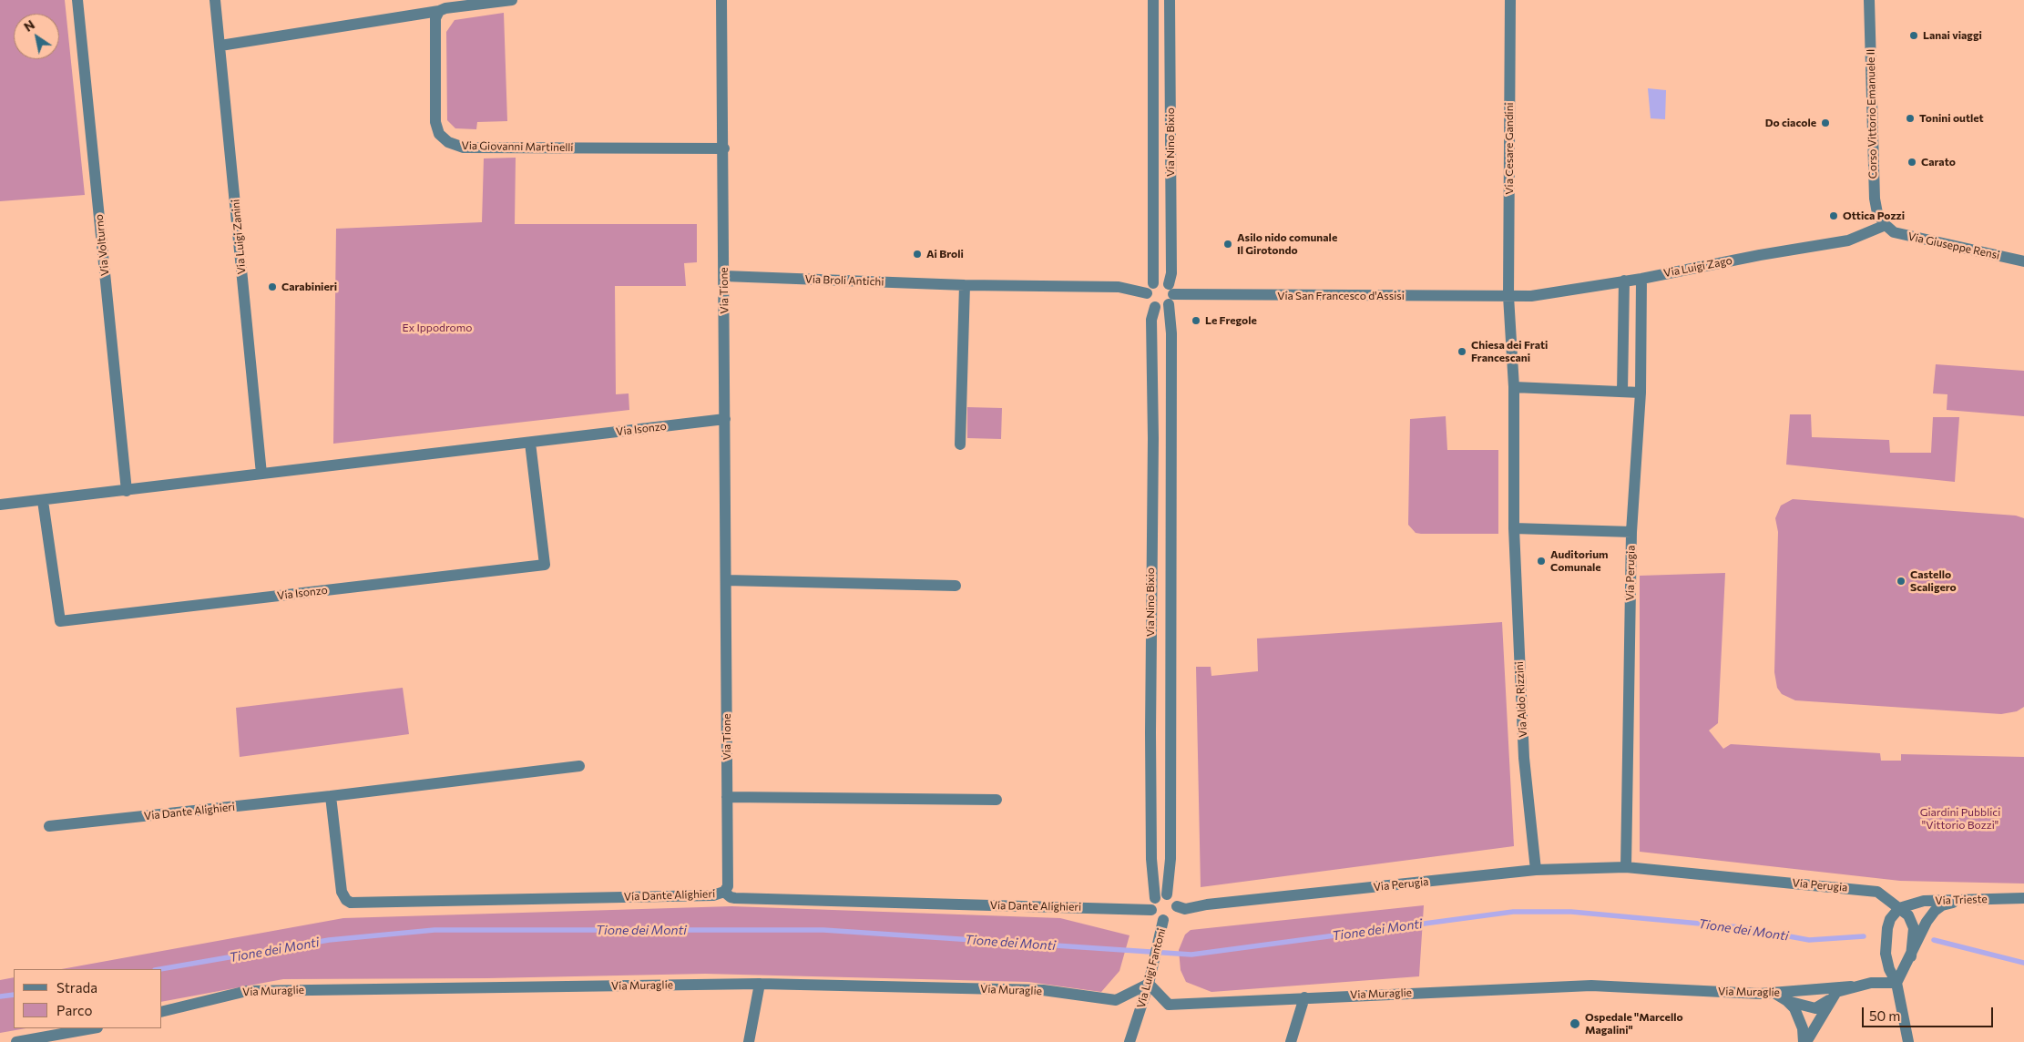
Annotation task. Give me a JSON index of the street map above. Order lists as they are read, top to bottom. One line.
{"streets":{"street":["Corso Vittorio Emanuele II","Via Nino Bixio","Via Giovanni Martinelli","Via Cesare Gandini","Via Luigi Zanini","Via Volturno","Via Giuseppe Rensi","Via Luigi Zago","Via Broli Antichi","Via Tione","Via San Francesco d'Assisi","Via Isonzo","Via Perugia","Via Aldo Rizzini","Via Dante Alighieri","Via Trieste","Via Luigi Fantoni","Via Muraglie"]},"crossings":[["Corso Vittorio Emanuele II","Via Giuseppe Rensi"],["Corso Vittorio Emanuele II","Via Luigi Zago"],["Via Nino Bixio","Via Broli Antichi"],["Via Nino Bixio","Via San Francesco d'Assisi"],["Via Nino Bixio","Via Perugia"],["Via Nino Bixio","Via Dante Alighieri"],["Via Nino Bixio","Via Luigi Fantoni"],["Via Giovanni Martinelli","Via Tione"],["Via Cesare Gandini","Via Luigi Zago"],["Via Cesare Gandini","Via San Francesco d'Assisi"],["Via Cesare Gandini","Via Aldo Rizzini"],["Via Luigi Zanini","Via Isonzo"],["Via Volturno","Via Isonzo"],["Via Giuseppe Rensi","Via Luigi Zago"],["Via Luigi Zago","Via San Francesco d'Assisi"],["Via Luigi Zago","Via Perugia"],["Via Luigi Zago","Via Aldo Rizzini"],["Via Broli Antichi","Via Tione"],["Via Broli Antichi","Via San Francesco d'Assisi"],["Via Tione","Via Isonzo"],["Via Tione","Via Dante Alighieri"],["Via San Francesco d'Assisi","Via Aldo Rizzini"],["Via Perugia","Via Aldo Rizzini"],["Via Perugia","Via Dante Alighieri"],["Via Perugia","Via Trieste"],["Via Perugia","Via Luigi Fantoni"],["Via Dante Alighieri","Via Luigi Fantoni"],["Via Luigi Fantoni","Via Muraglie"]],"water":["Tione dei Monti"],"parks":["Ex Ippodromo","Giardini Pubblici \"Vittorio Bozzi\""],"places":["Lanai viaggi","Tonini outlet","Do ciacole","Carato","Ottica Pozzi","Asilo nido comunale Il Girotondo","Ai Broli","Carabinieri","Le Fregole","Chiesa dei Frati Francescani","Auditorium Comunale","Castello Scaligero","Ospedale \"Marcello Magalini\""],"legend":["Strada","Parco"],"scale_bar":"50 m","north":"top left"}
